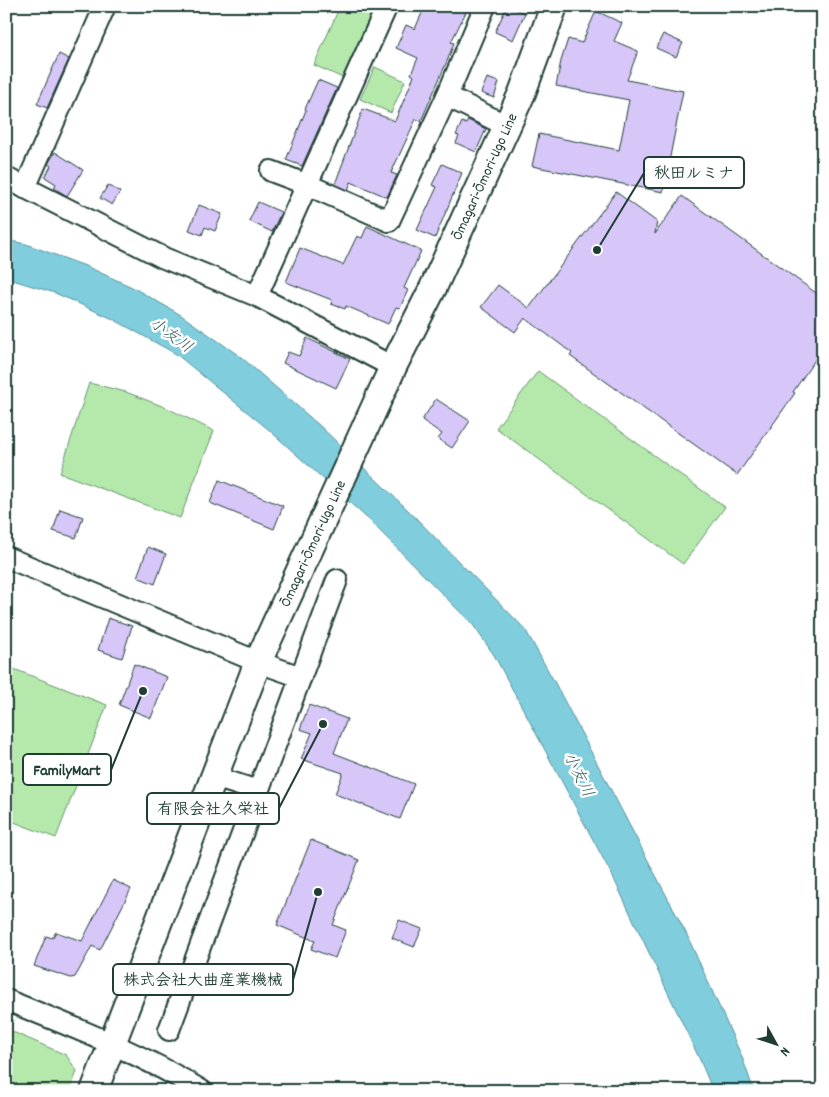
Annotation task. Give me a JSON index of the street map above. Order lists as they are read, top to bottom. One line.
{"streets":{"main road":["Ōmagari-Ōmori-Ugo Line"]},"water":["小友川"],"places":["秋田ルミナ","FamilyMart","有限会社久栄社","株式会社大曲産業機械"],"north":"bottom right"}
